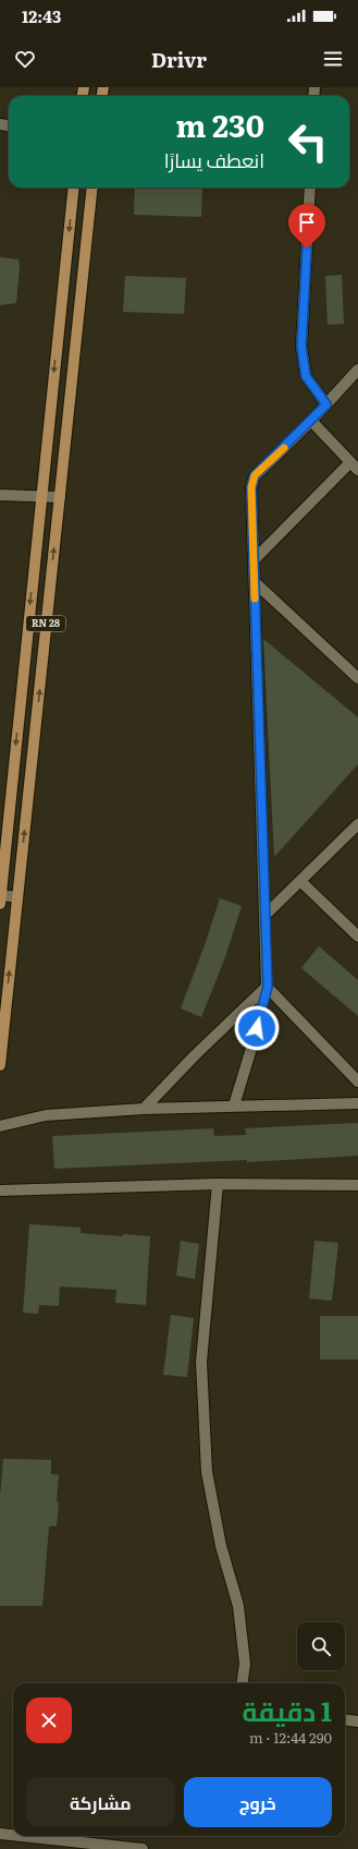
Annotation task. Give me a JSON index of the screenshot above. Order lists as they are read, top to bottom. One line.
{"streets":{"main road":["RN 28"]},"page":{"status":"12:43","header":"Drivr","turn":["230 m","انعطف يسارًا"],"heading":["1 دقيقة","290 m · 12:44"],"buttons":["خروج","مشاركة"]}}
